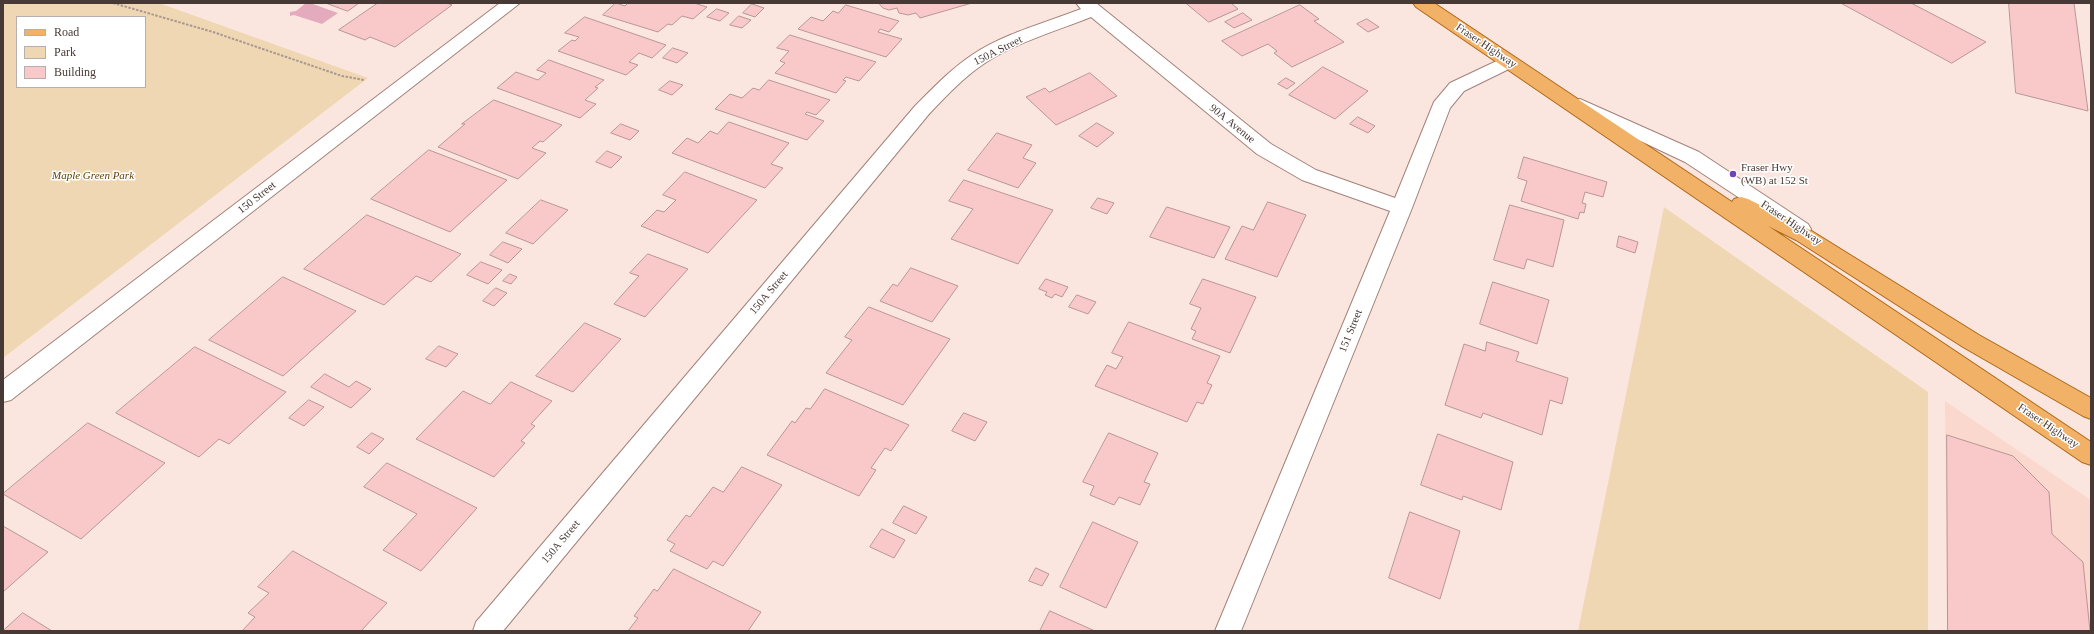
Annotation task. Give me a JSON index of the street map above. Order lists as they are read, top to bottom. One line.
{"streets":{"main road":["Fraser Highway"],"street":["150A Street","90A Avenue","150 Street","151 Street"]},"crossings":[["Fraser Highway","151 Street"],["150A Street","90A Avenue"],["90A Avenue","151 Street"]],"parks":["Maple Green Park"],"places":["Fraser Hwy (WB) at 152 St"],"legend":["Road","Park","Building"]}
